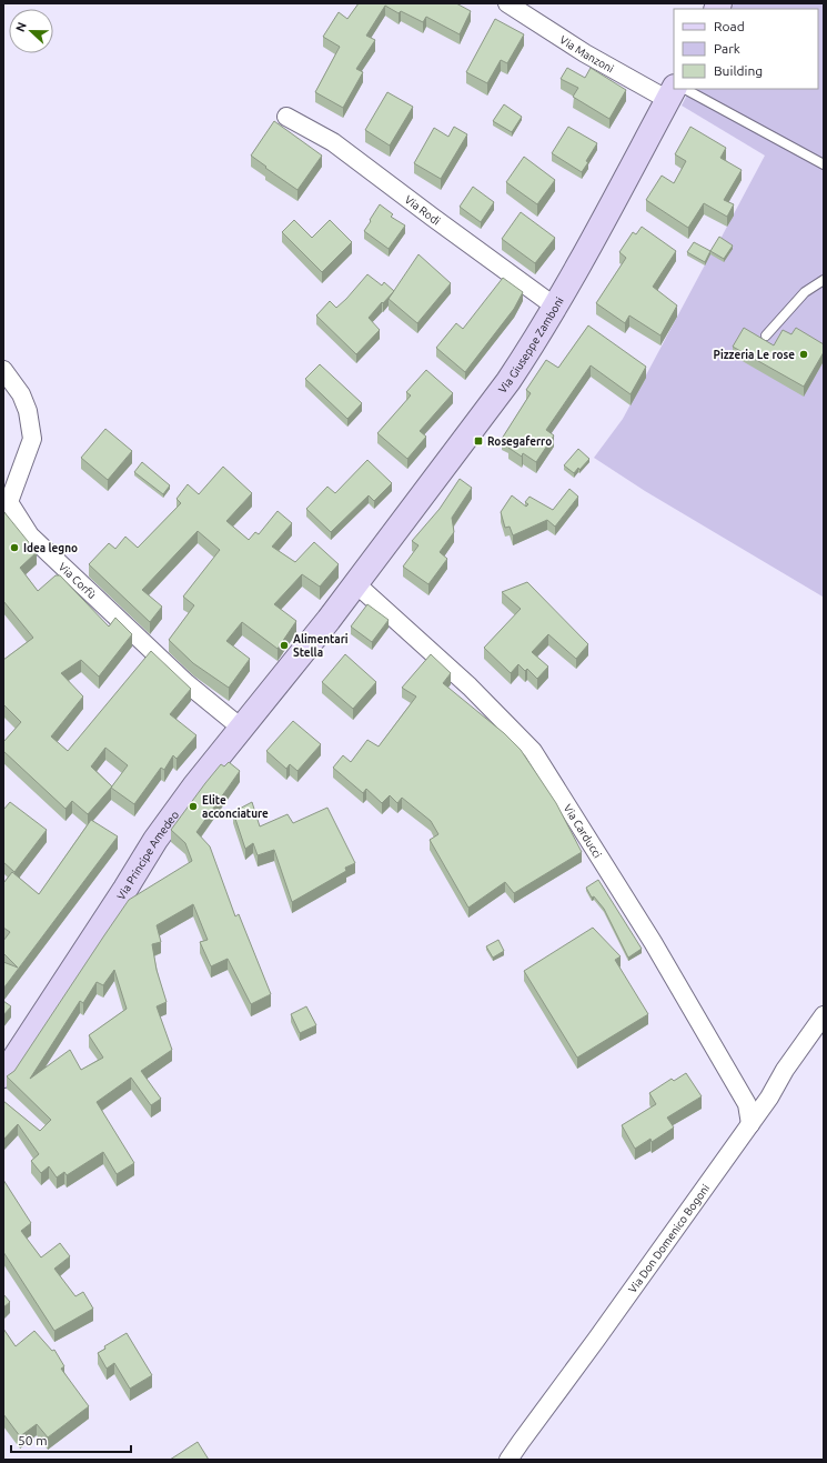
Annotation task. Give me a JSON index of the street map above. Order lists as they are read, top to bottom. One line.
{"streets":{"street":["Via Manzoni","Via Rodi","Via Giuseppe Zamboni","Via Corfù","Via Carducci","Via Principe Amedeo","Via Don Domenico Bogoni"]},"crossings":[["Via Manzoni","Via Giuseppe Zamboni"],["Via Rodi","Via Giuseppe Zamboni"],["Via Giuseppe Zamboni","Via Carducci"],["Via Giuseppe Zamboni","Via Principe Amedeo"],["Via Corfù","Via Principe Amedeo"],["Via Carducci","Via Principe Amedeo"],["Via Carducci","Via Don Domenico Bogoni"]],"places":{"other":["Pizzeria Le rose","Idea legno","Alimentari Stella","Elite acconciature"],"transit":["Rosegaferro"]},"legend":["Road","Park","Building"],"scale_bar":"50 m","north":"left"}
